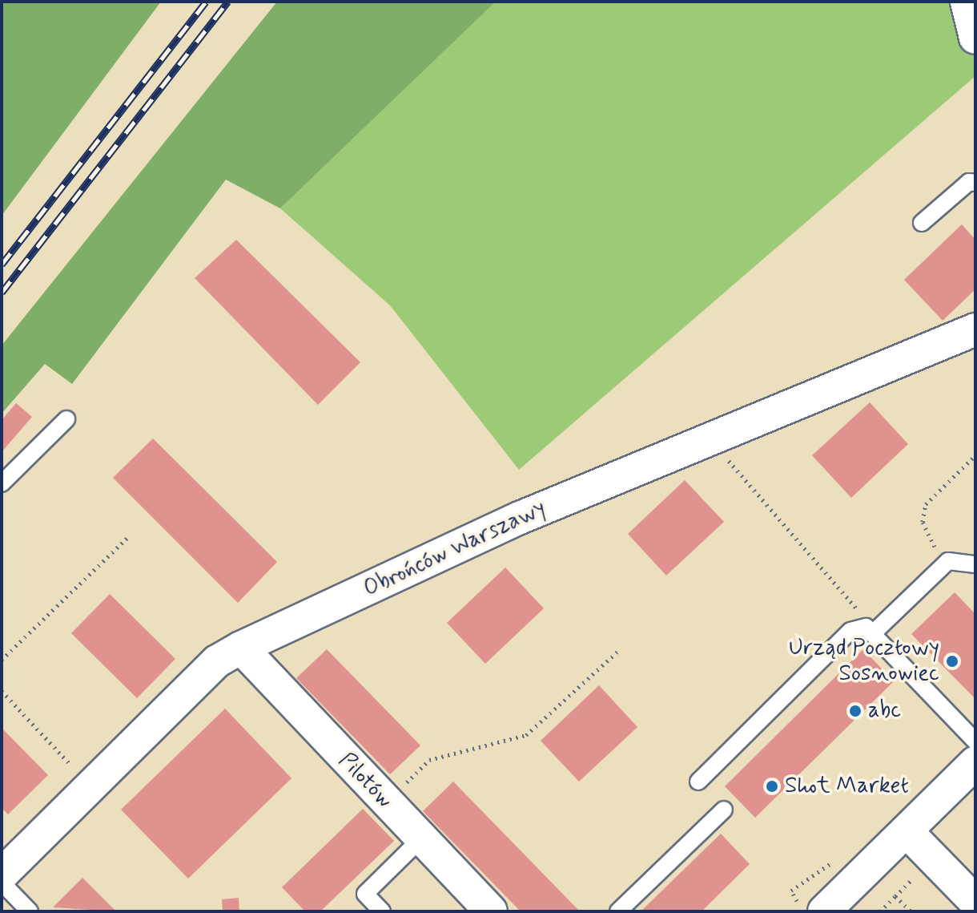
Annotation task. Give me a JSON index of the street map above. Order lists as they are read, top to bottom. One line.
{"streets":{"street":["Obrońców Warszawy","Pilotów"]},"crossings":[["Obrońców Warszawy","Pilotów"]],"places":["Urząd Pocztowy Sosnowiec","abc","Shot Market"]}
